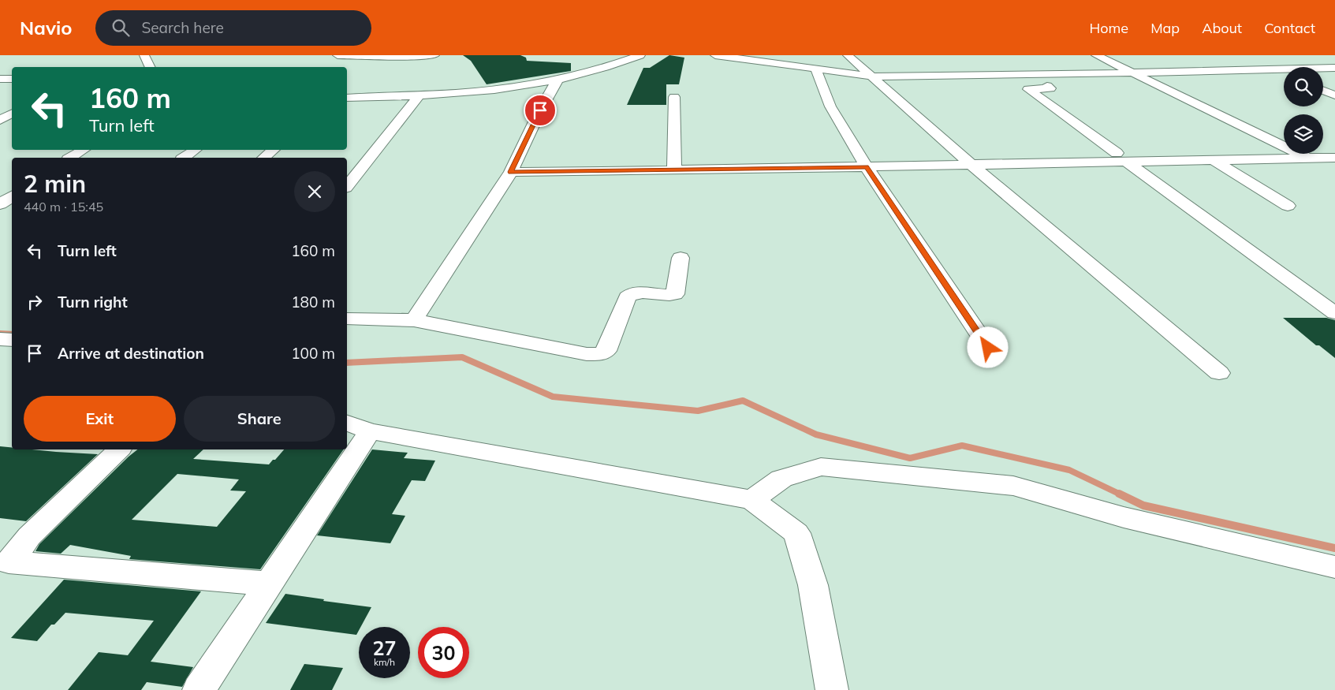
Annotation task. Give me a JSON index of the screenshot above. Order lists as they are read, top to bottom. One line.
{"page":{"header":"Navio","search":"Search here","nav":["Home","Map","About","Contact"],"turn":["160 m","Turn left"],"heading":["2 min","440 m · 15:45"],"list":[{"name":"Turn left","value":"160 m"},{"name":"Turn right","value":"180 m"},{"name":"Arrive at destination","value":"100 m"}],"buttons":["Exit","Share"],"speed":"27 km/h","limit":"30"}}
